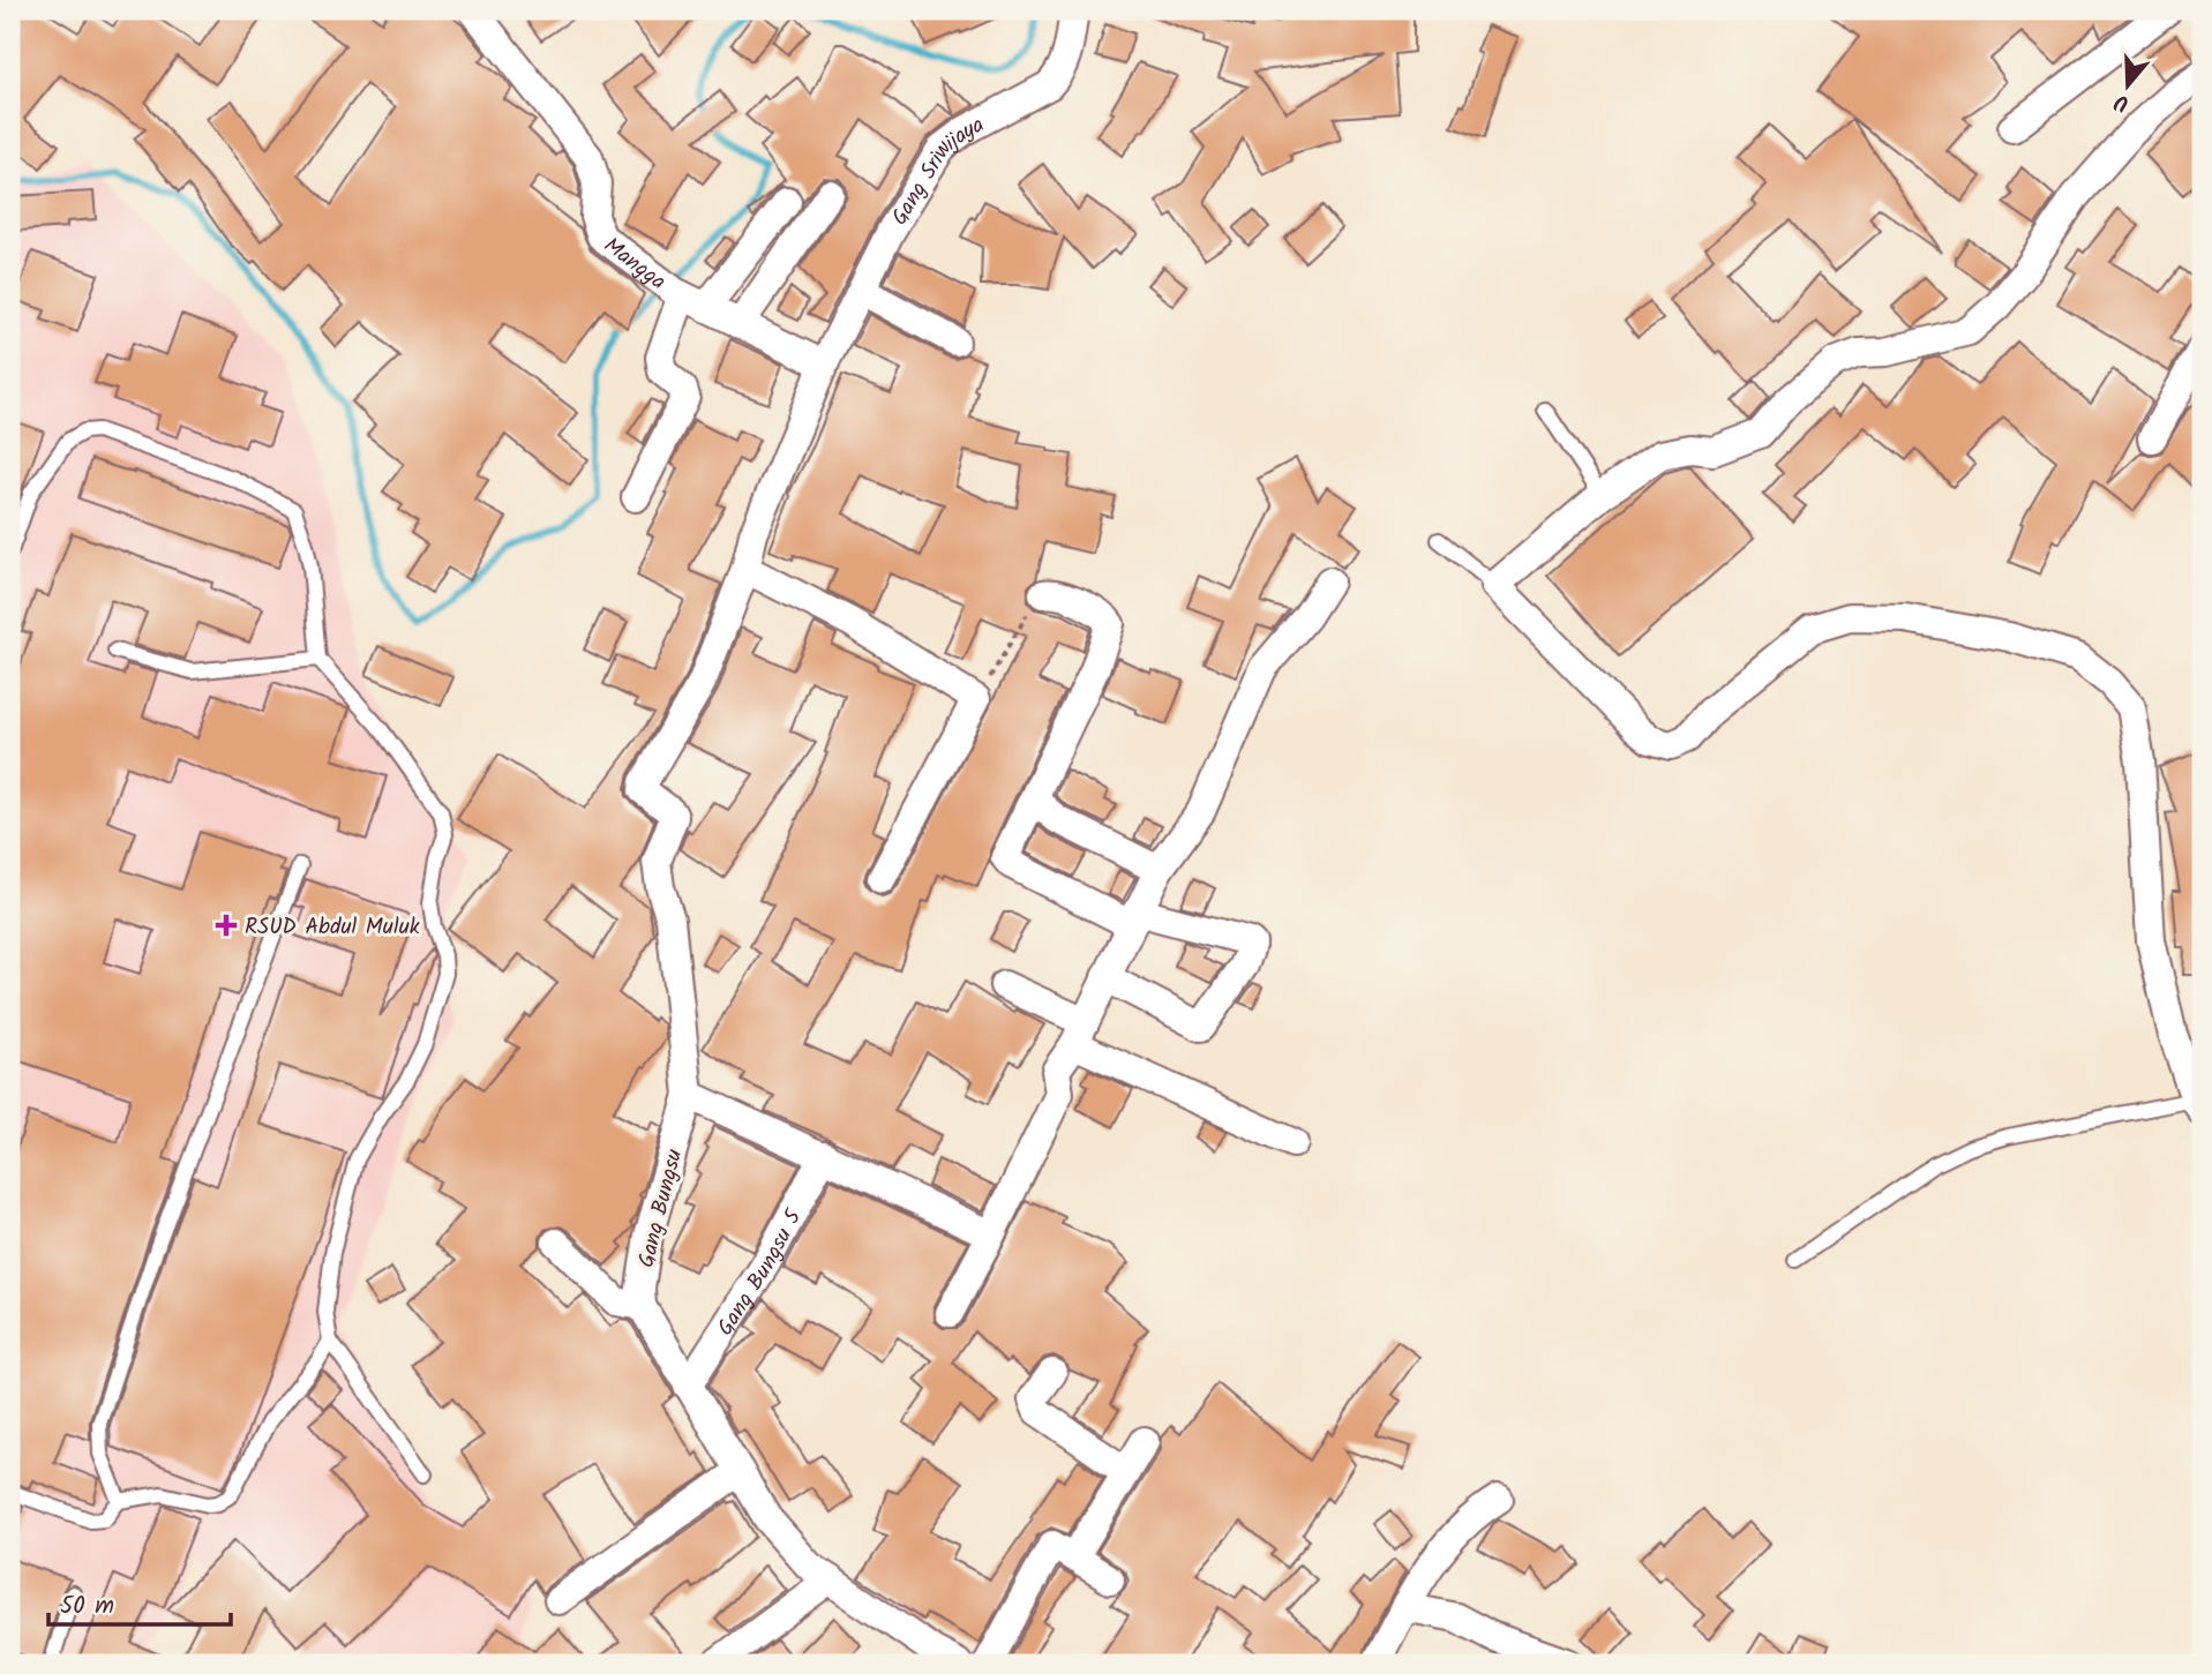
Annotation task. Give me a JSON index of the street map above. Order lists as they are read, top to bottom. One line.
{"streets":{"street":["Gang Sriwijaya","Mangga","Gang Bungsu","Gang Bungsu 5"]},"crossings":[["Gang Sriwijaya","Mangga"],["Gang Sriwijaya","Gang Bungsu"]],"places":{"health":["RSUD Abdul Muluk"]},"scale_bar":"50 m","north":"bottom"}
